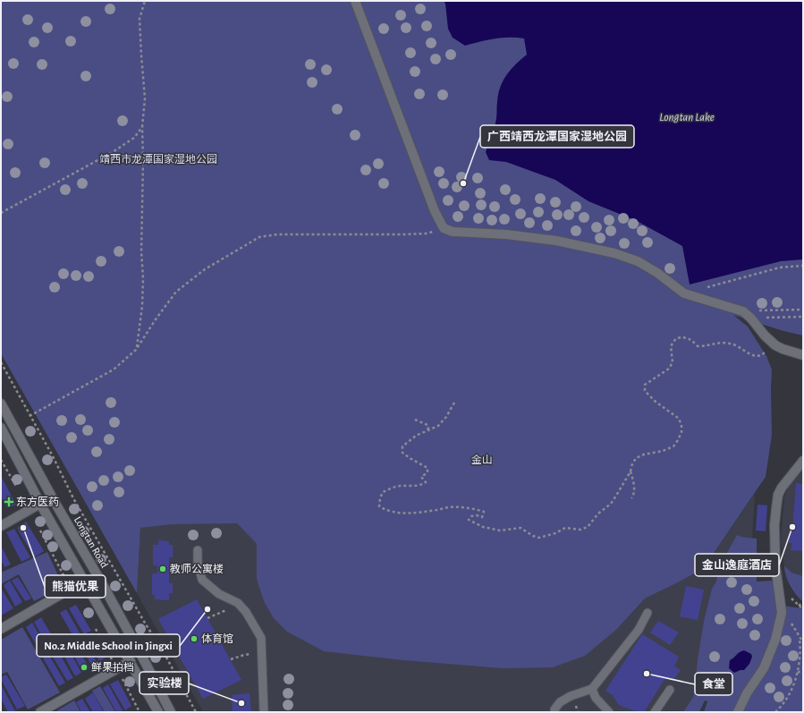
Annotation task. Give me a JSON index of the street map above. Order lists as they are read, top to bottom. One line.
{"streets":{"street":["Longtan Road"]},"water":["Longtan Lake"],"parks":["靖西市龙潭国家湿地公园","金山"],"places":{"other":["广西靖西龙潭国家湿地公园","金山逸庭酒店","熊猫优果","教师公寓楼","No.2 Middle School in Jingxi","体育馆","鲜果拍档","食堂","实验楼"],"health":["东方医药"]}}
